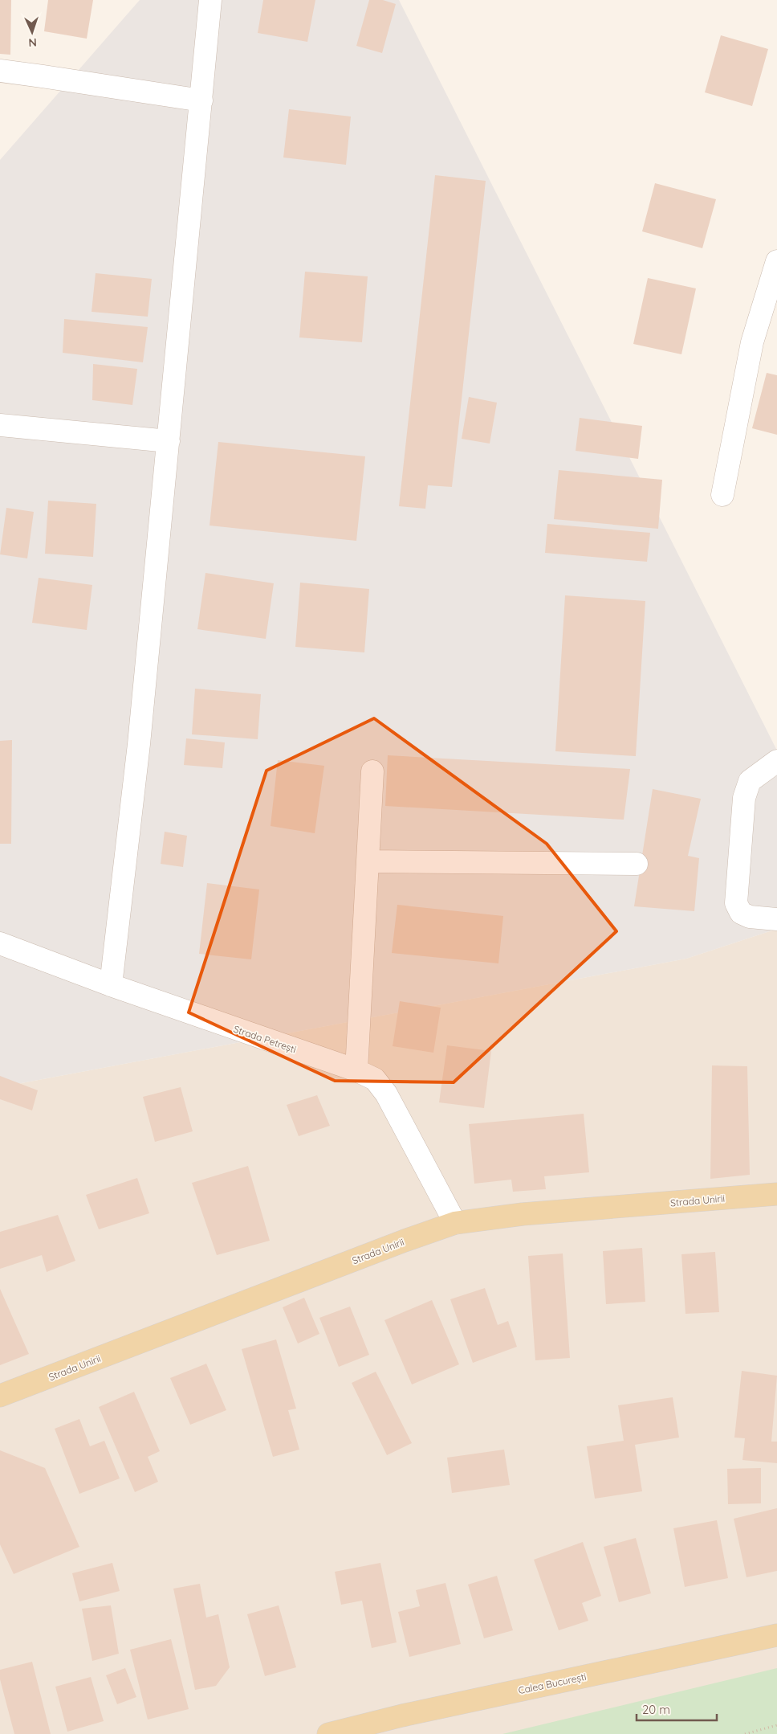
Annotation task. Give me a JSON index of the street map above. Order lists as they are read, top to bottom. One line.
{"streets":{"main road":["Strada Unirii","Calea București"],"street":["Strada Petrești"]},"crossings":[["Strada Petrești","Strada Unirii"]],"scale_bar":"20 m","north":"bottom"}
